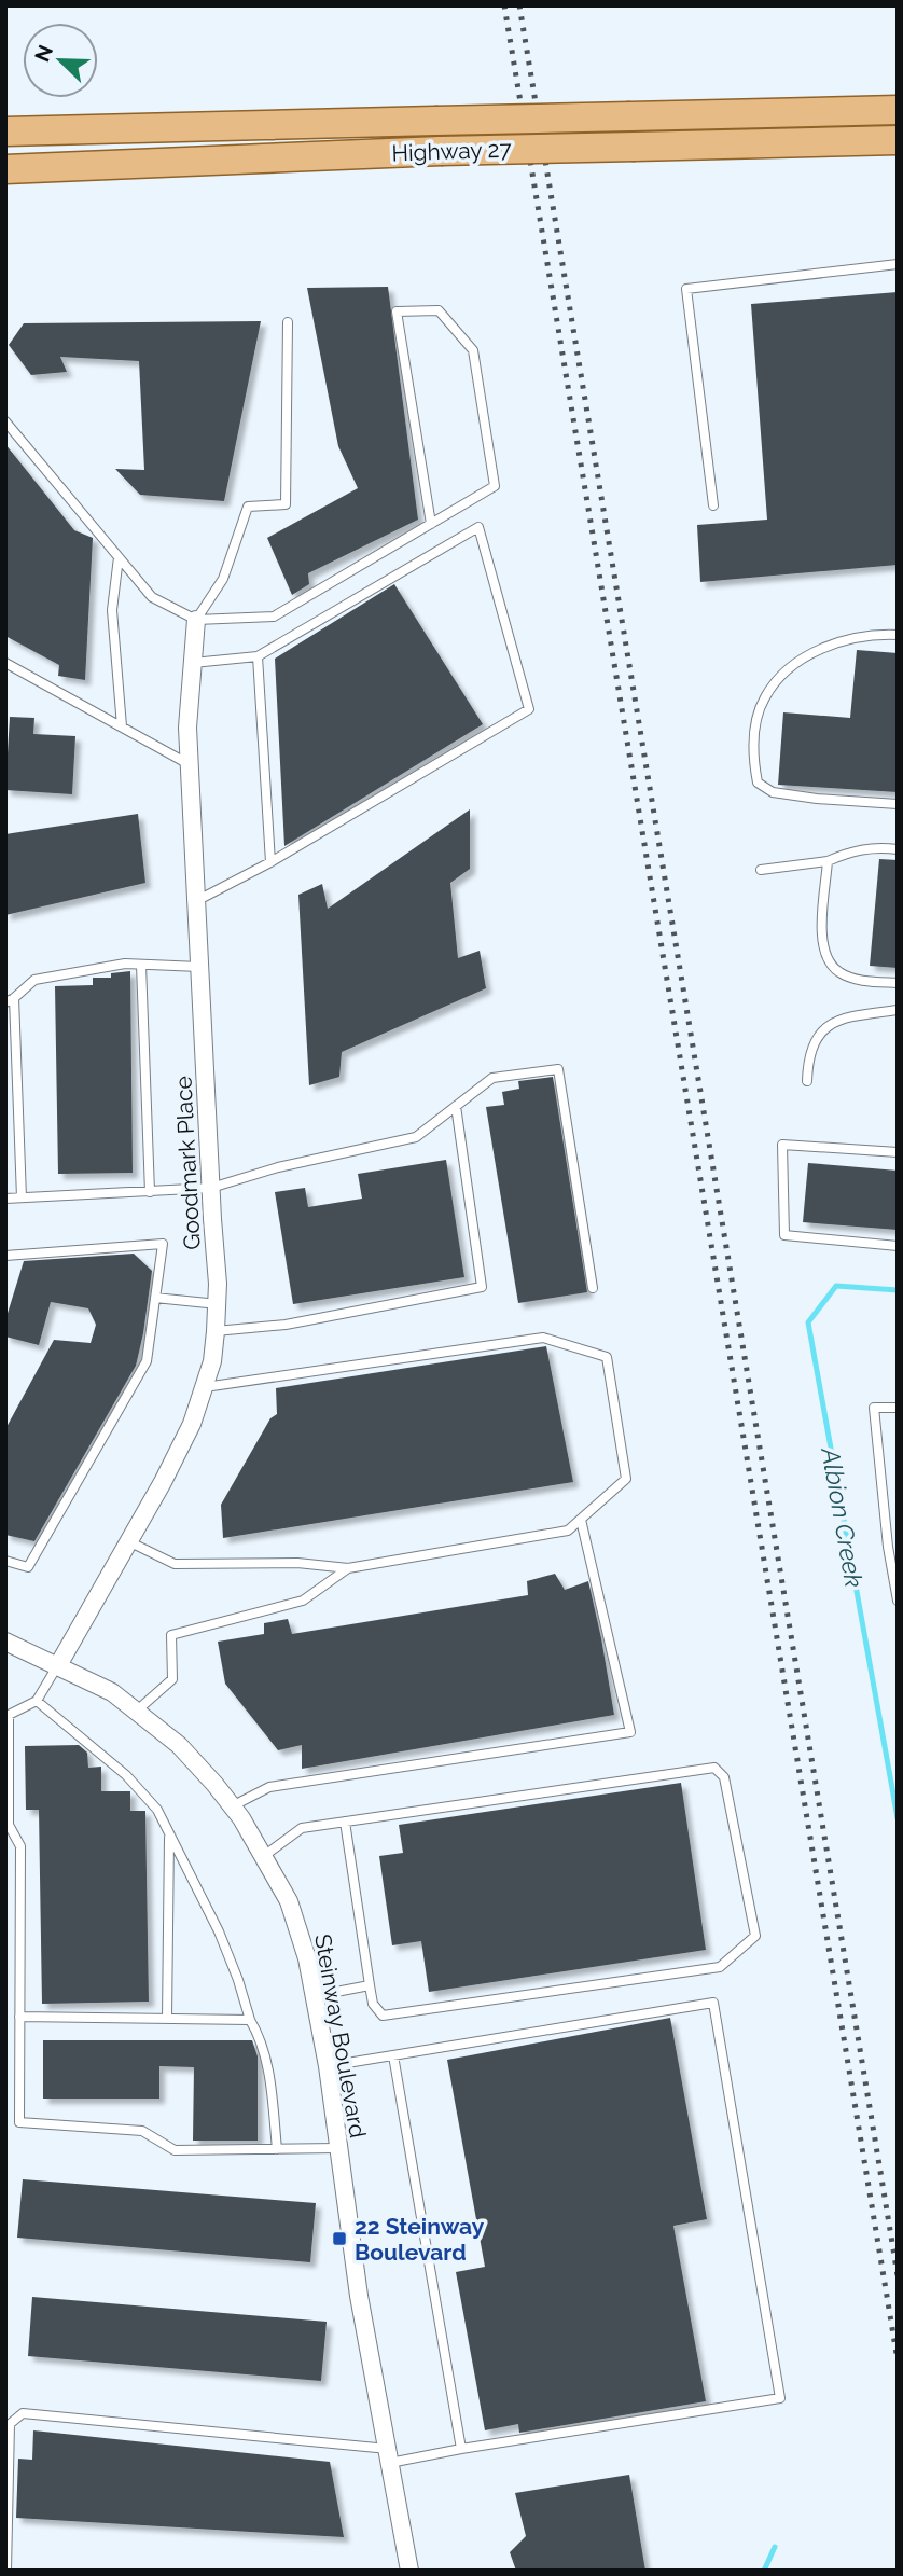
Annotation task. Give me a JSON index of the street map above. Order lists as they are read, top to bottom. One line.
{"streets":{"main road":["Highway 27"],"street":["Goodmark Place","Steinway Boulevard"]},"crossings":[["Goodmark Place","Steinway Boulevard"]],"water":["Albion Creek"],"places":{"transit":["22 Steinway Boulevard"]},"north":"top left"}
